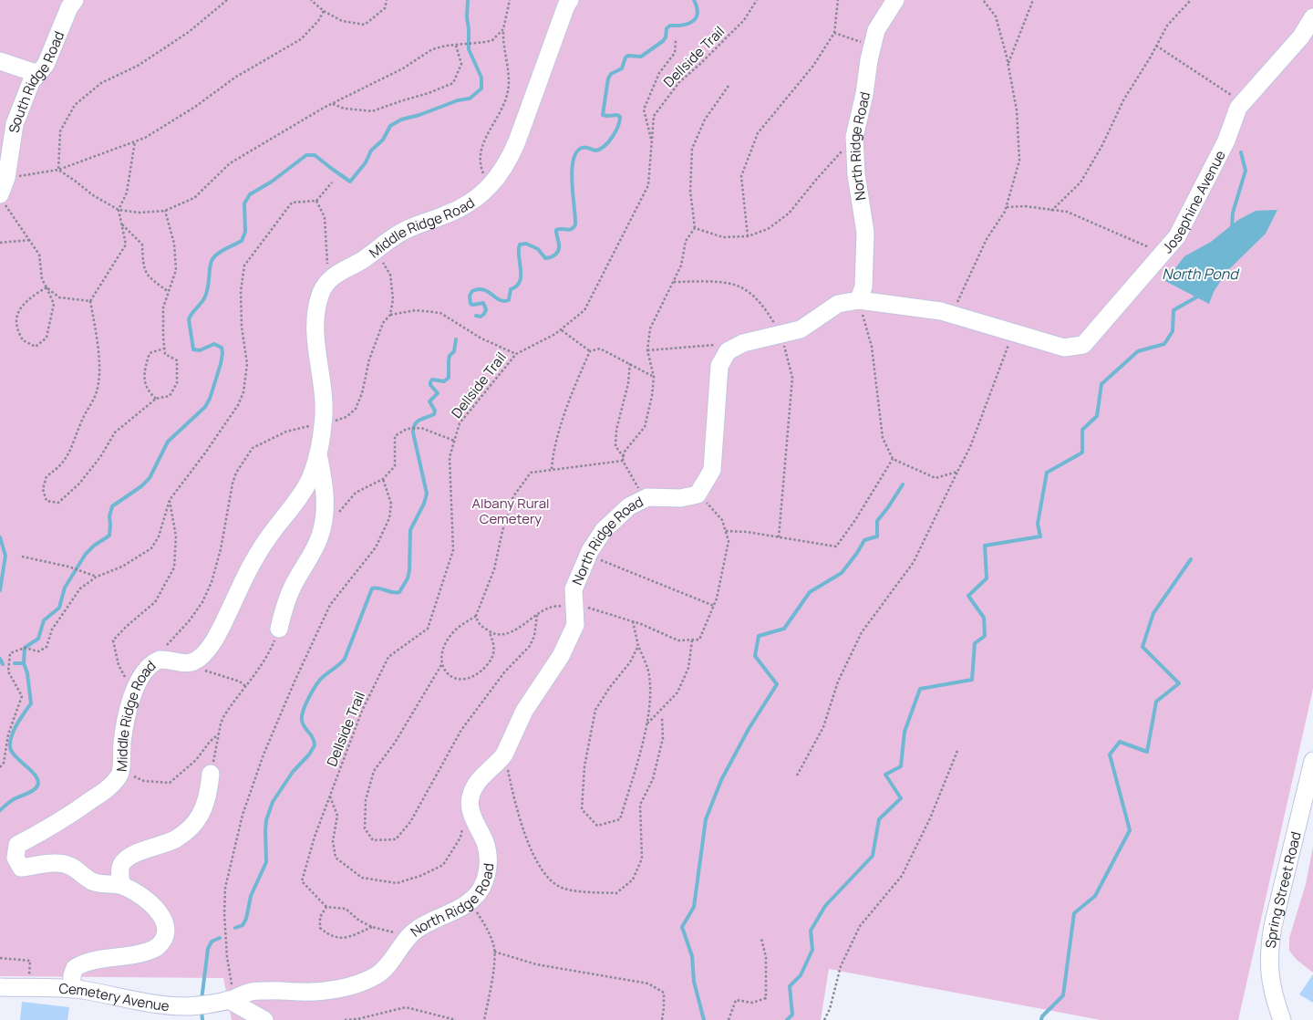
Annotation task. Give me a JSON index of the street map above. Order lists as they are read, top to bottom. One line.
{"streets":{"street":["South Ridge Road","North Ridge Road","Josephine Avenue","Middle Ridge Road","Spring Street Road","Cemetery Avenue"],"path":["Dellside Trail"]},"crossings":[["North Ridge Road","Josephine Avenue"],["North Ridge Road","Cemetery Avenue"],["Middle Ridge Road","Cemetery Avenue"]],"water":["North Pond"],"parks":["Albany Rural Cemetery"]}
